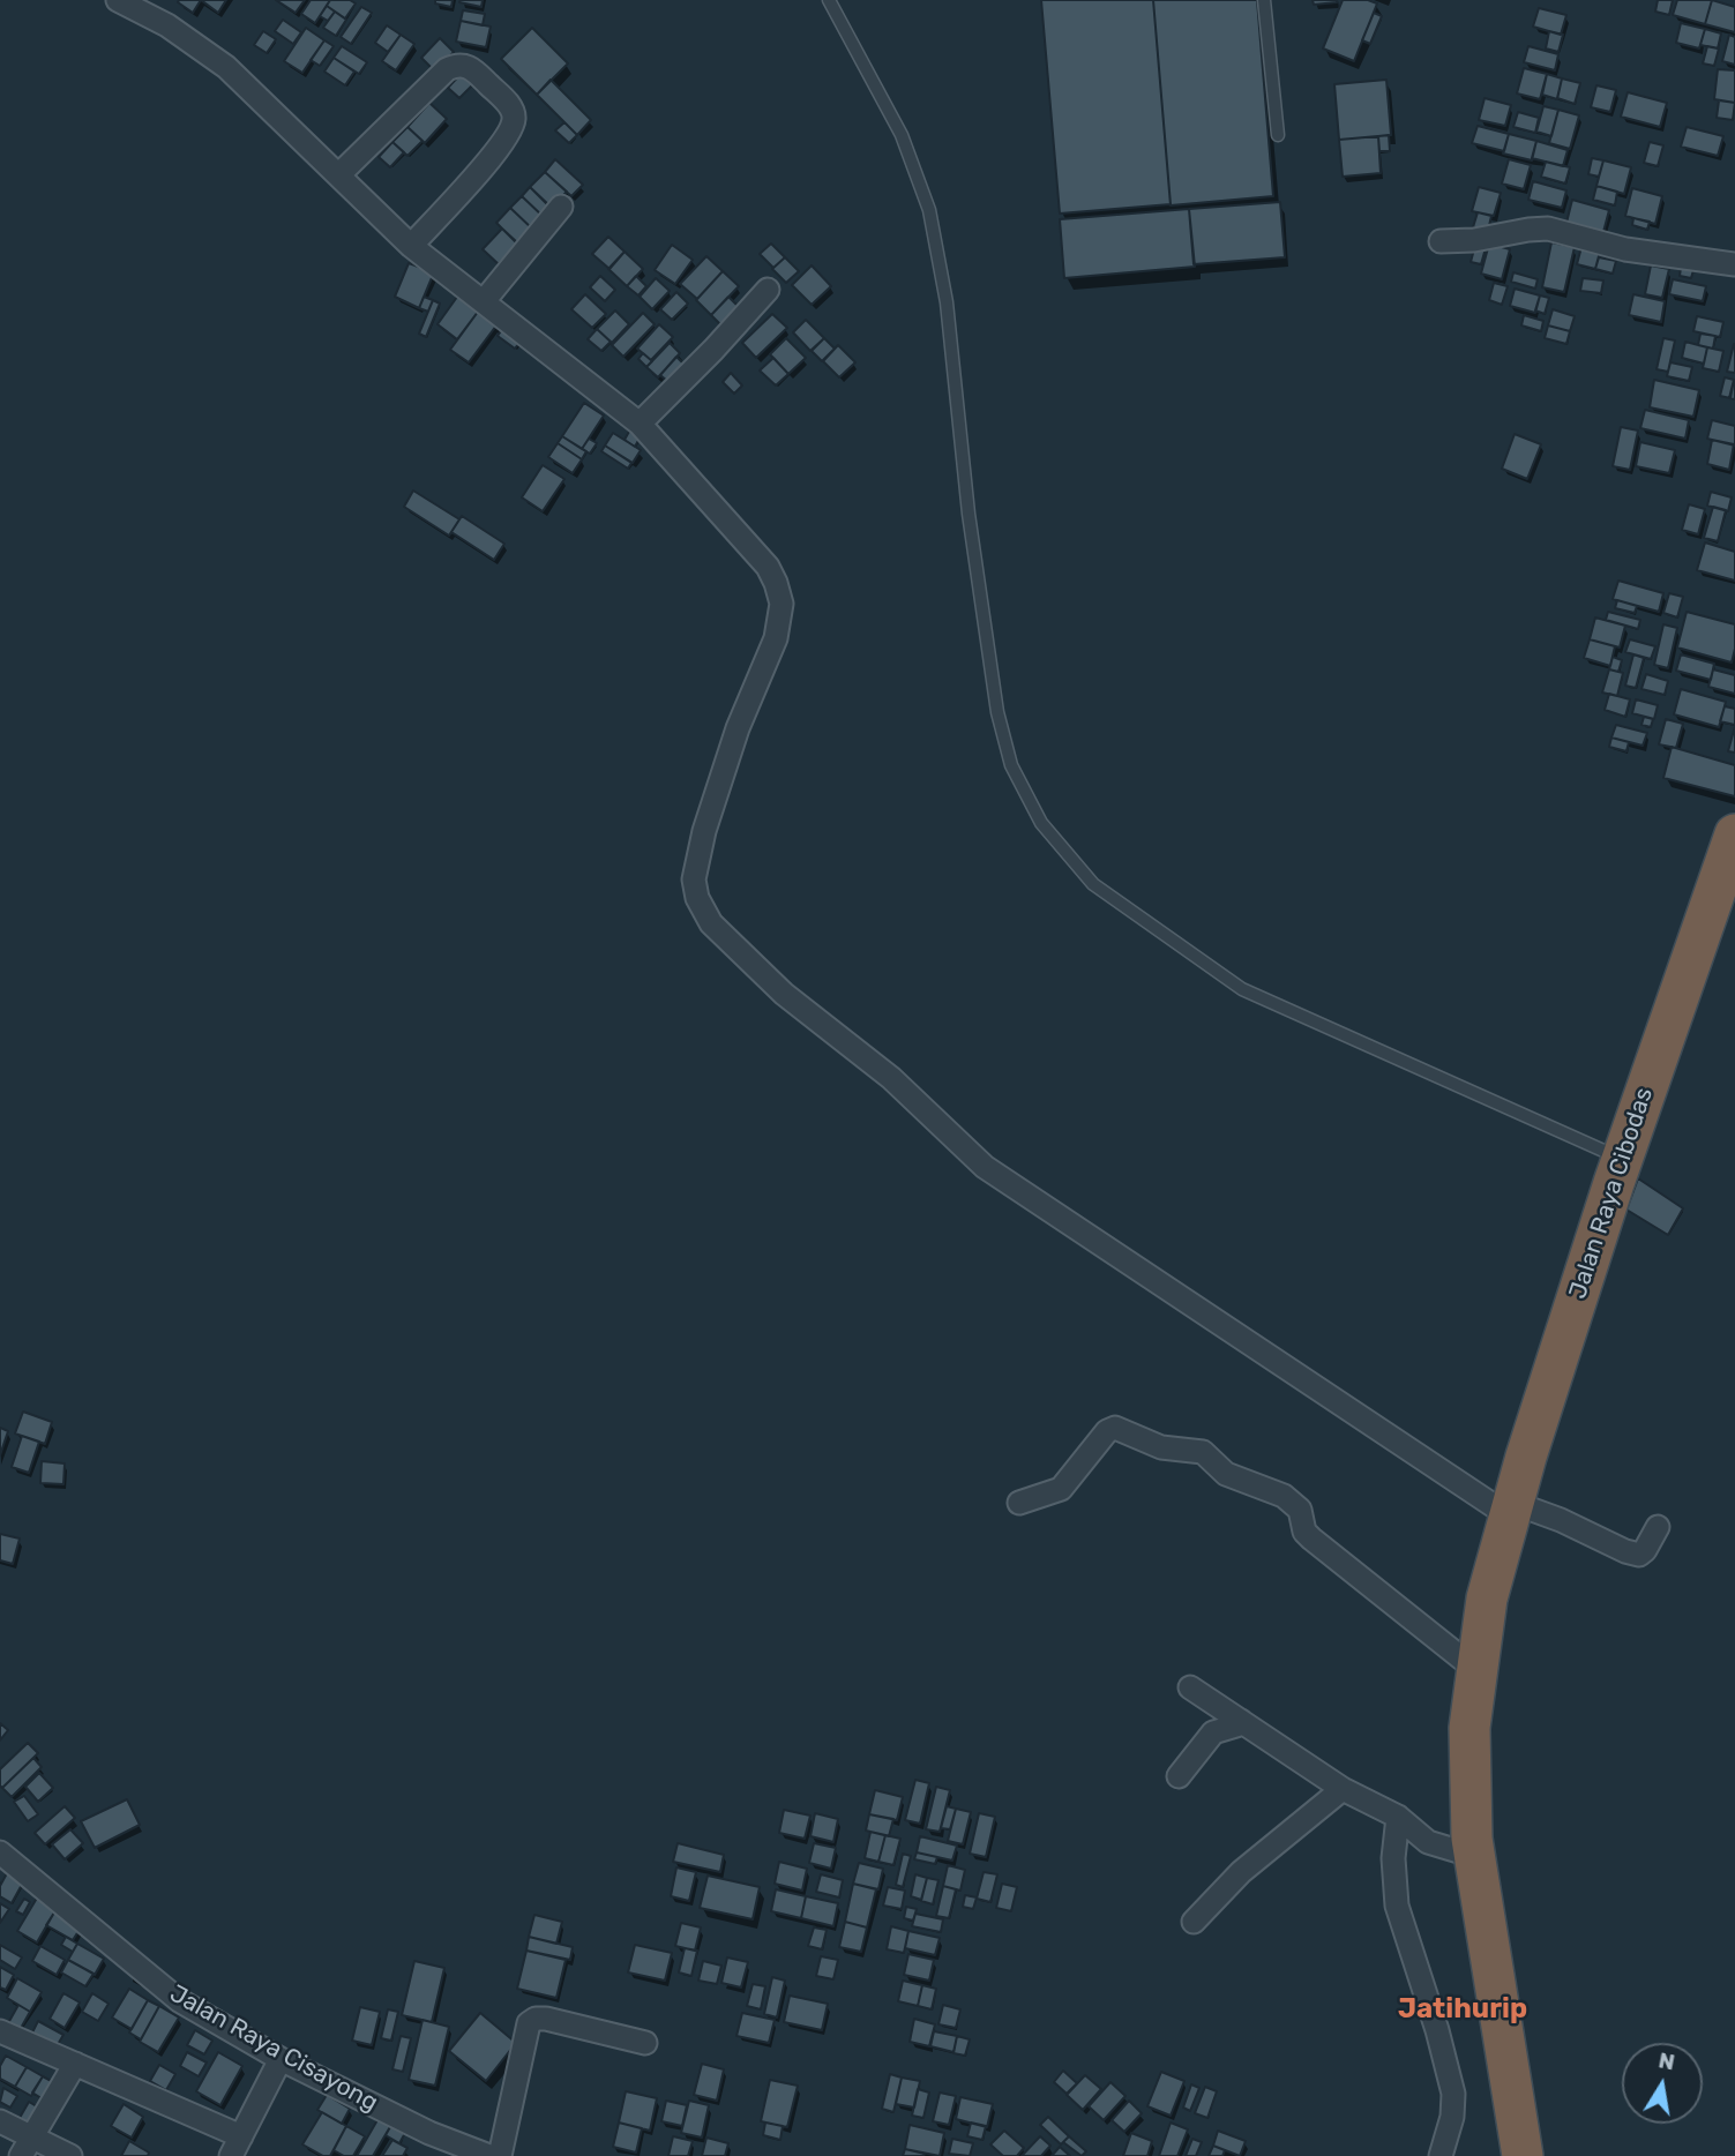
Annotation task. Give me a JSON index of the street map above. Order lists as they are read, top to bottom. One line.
{"streets":{"highway":["Jalan Raya Cibodas"],"street":["Jalan Raya Cisayong"]},"districts":["Jatihurip"],"north":"top"}
